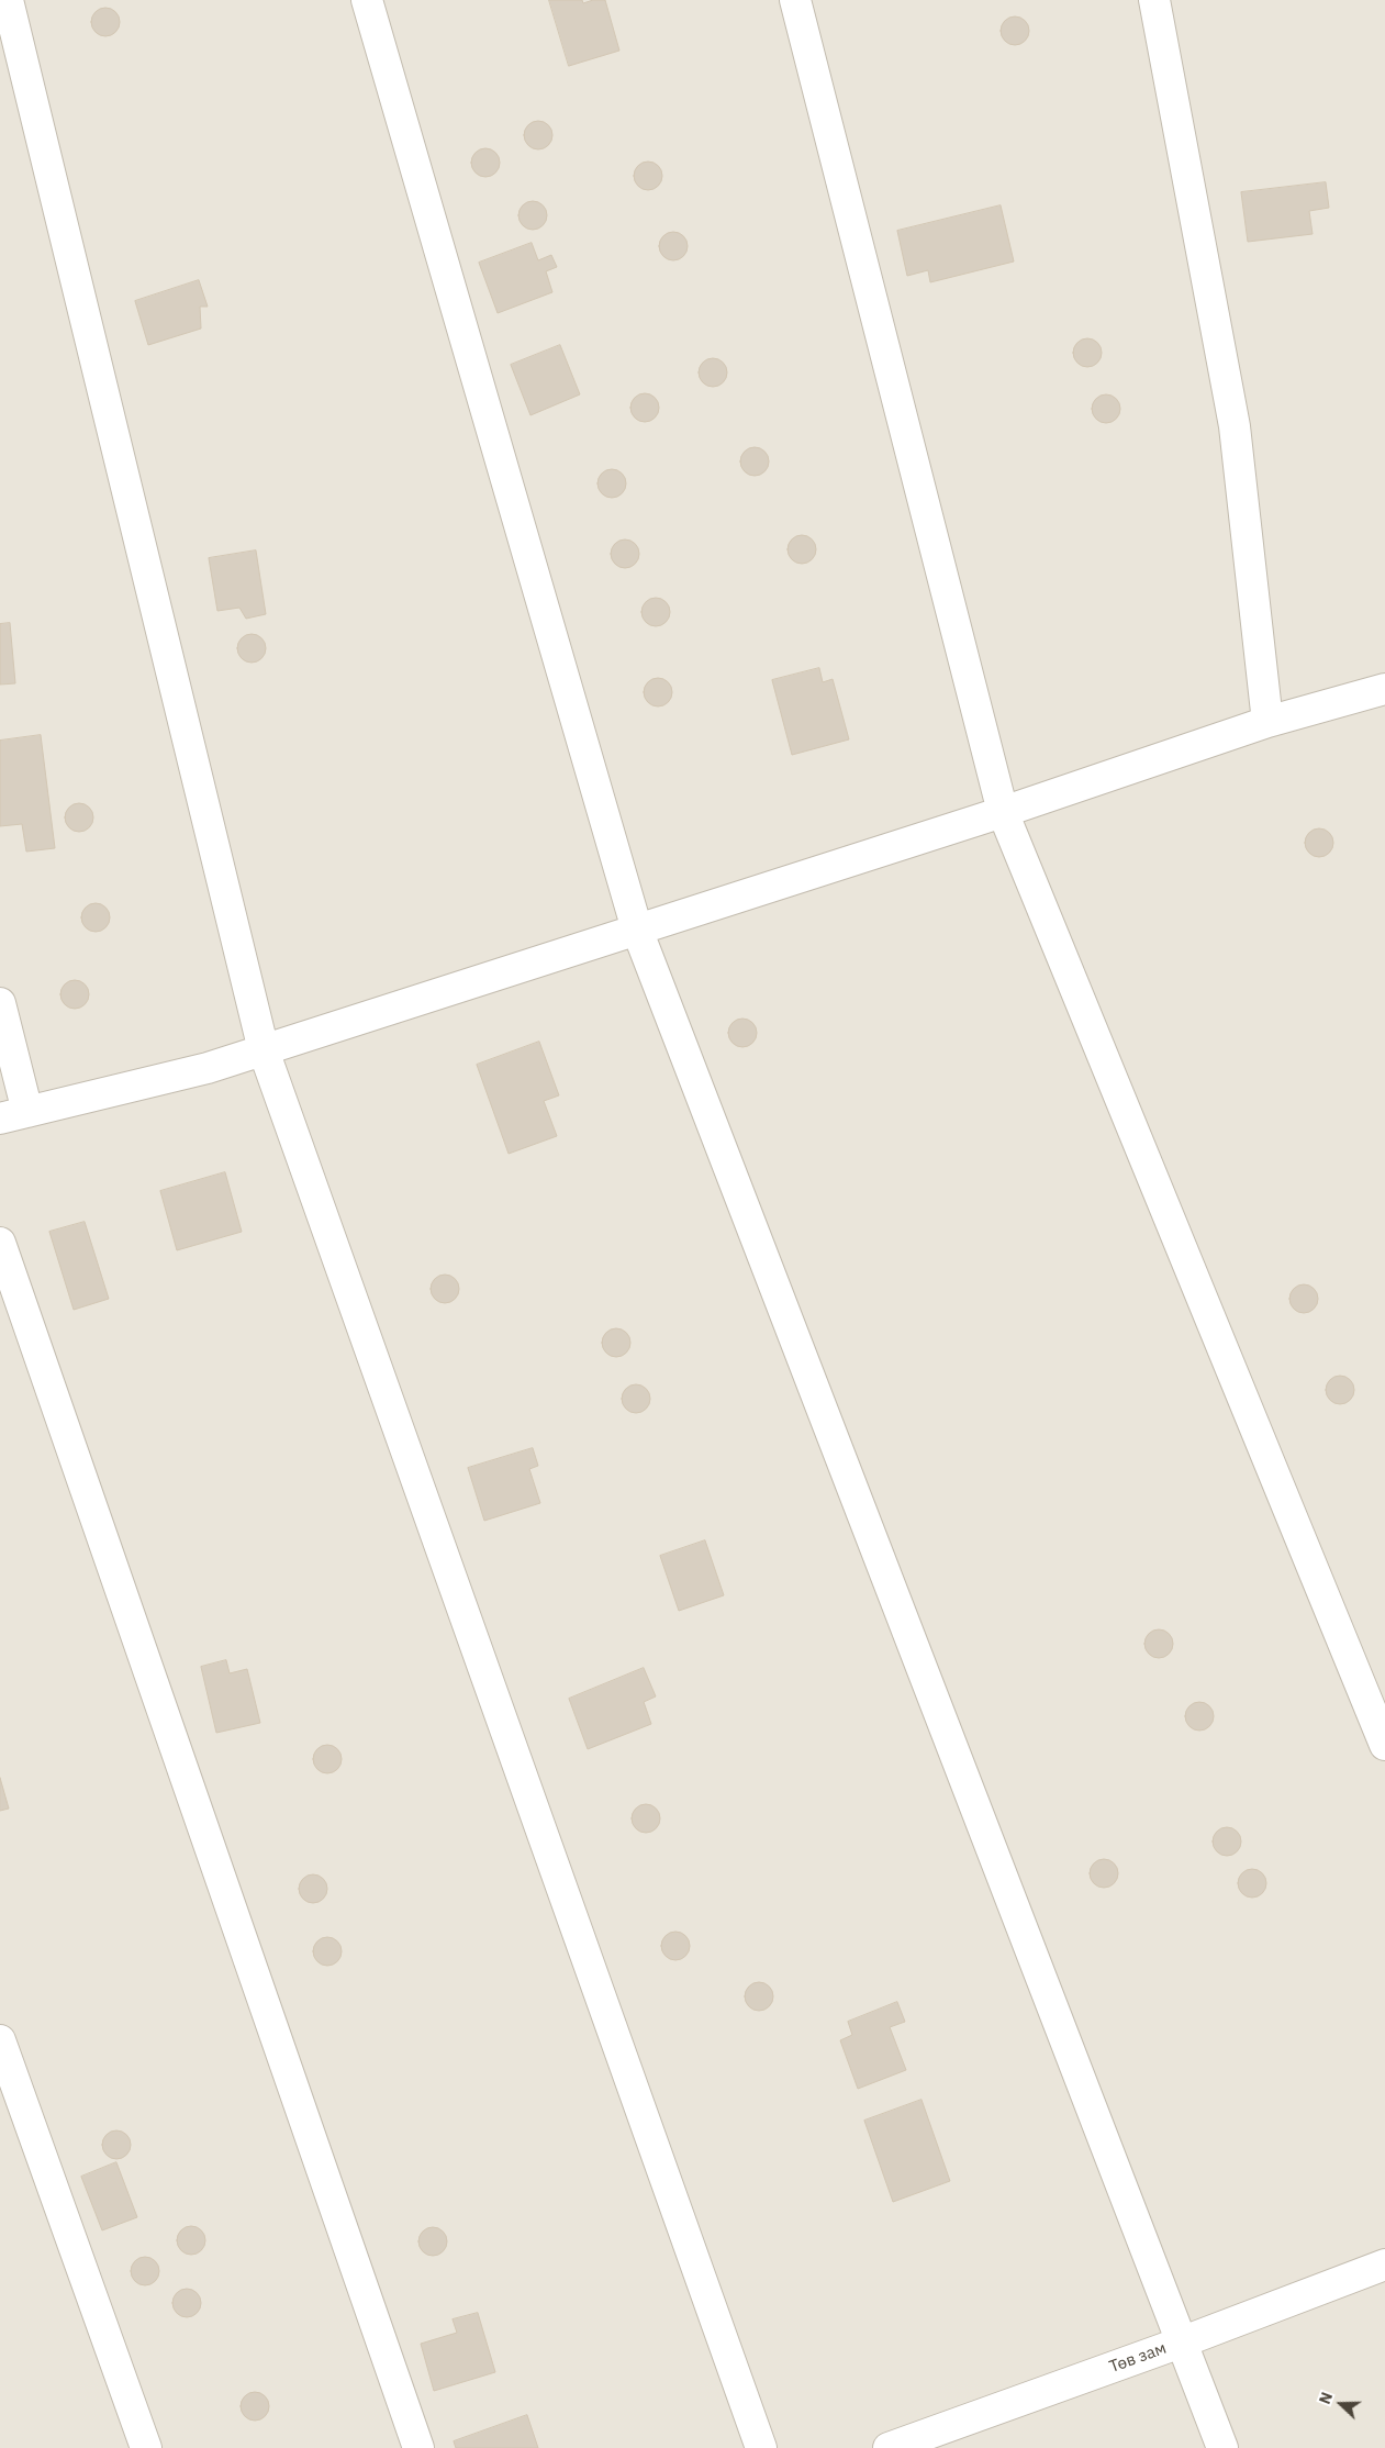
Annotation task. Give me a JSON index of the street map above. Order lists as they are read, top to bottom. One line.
{"streets":{"street":["Төв зам"]},"north":"left"}
